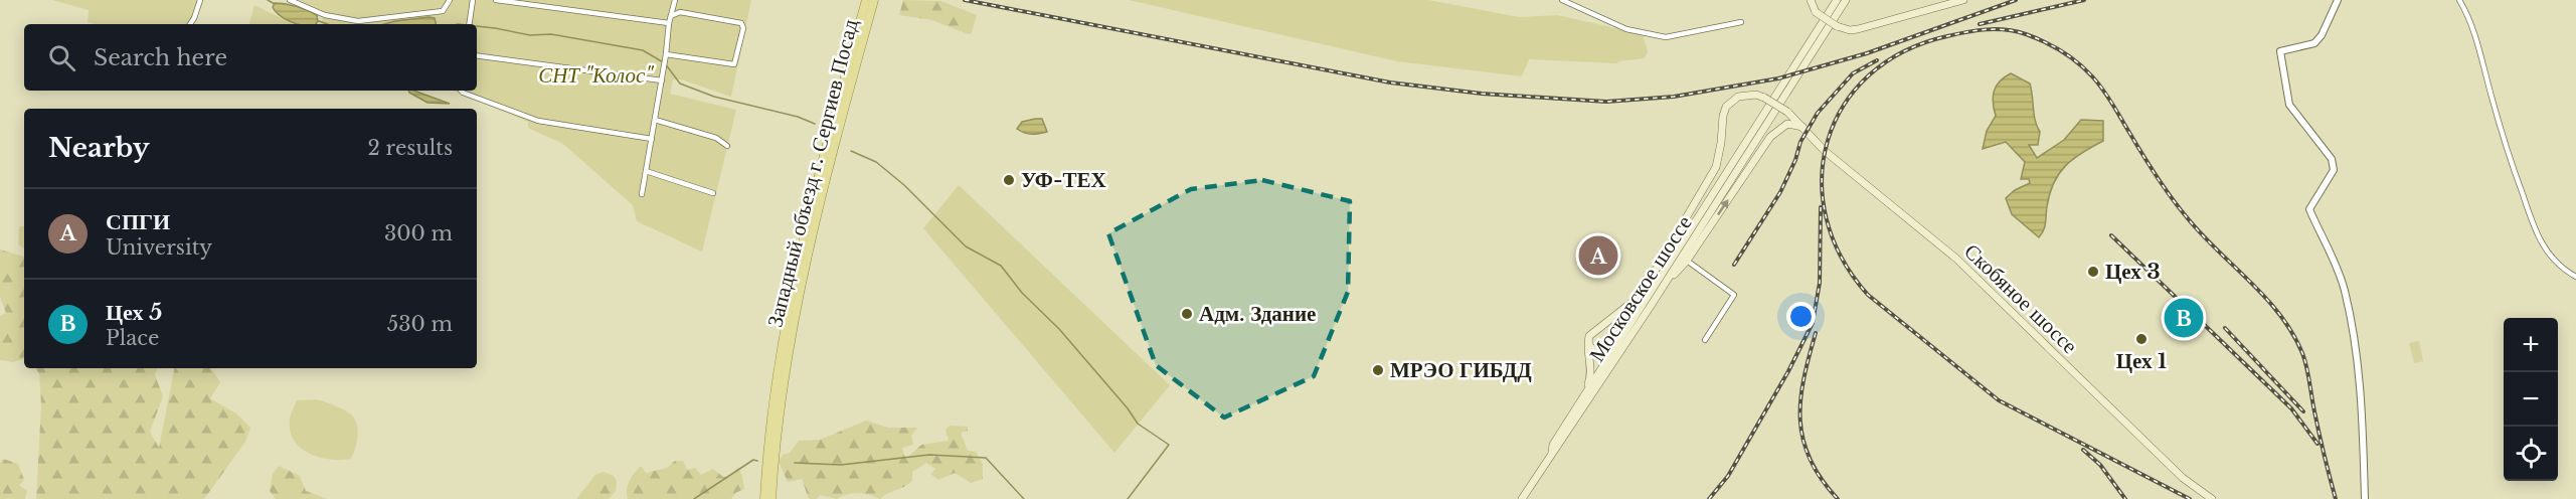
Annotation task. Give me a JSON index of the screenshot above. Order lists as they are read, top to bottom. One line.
{"streets":{"main road":["Западный объезд г. Сергиев Посад","Московское шоссе","Скобяное шоссе"]},"crossings":[["Московское шоссе","Скобяное шоссе"]],"parks":["СНТ \"Колос\""],"places":["УФ-ТЕХ","Цех 3","Адм. Здание","Цех 1","МРЭО ГИБДД"],"page":{"search":"Search here","heading":["Nearby","2 results"],"list":[{"mark":"A","name":"СПГИ","note":"University","value":"300 m"},{"mark":"B","name":"Цех 5","note":"Place","value":"530 m"}],"pins":["A","B"],"map_buttons":["+","−"]}}
